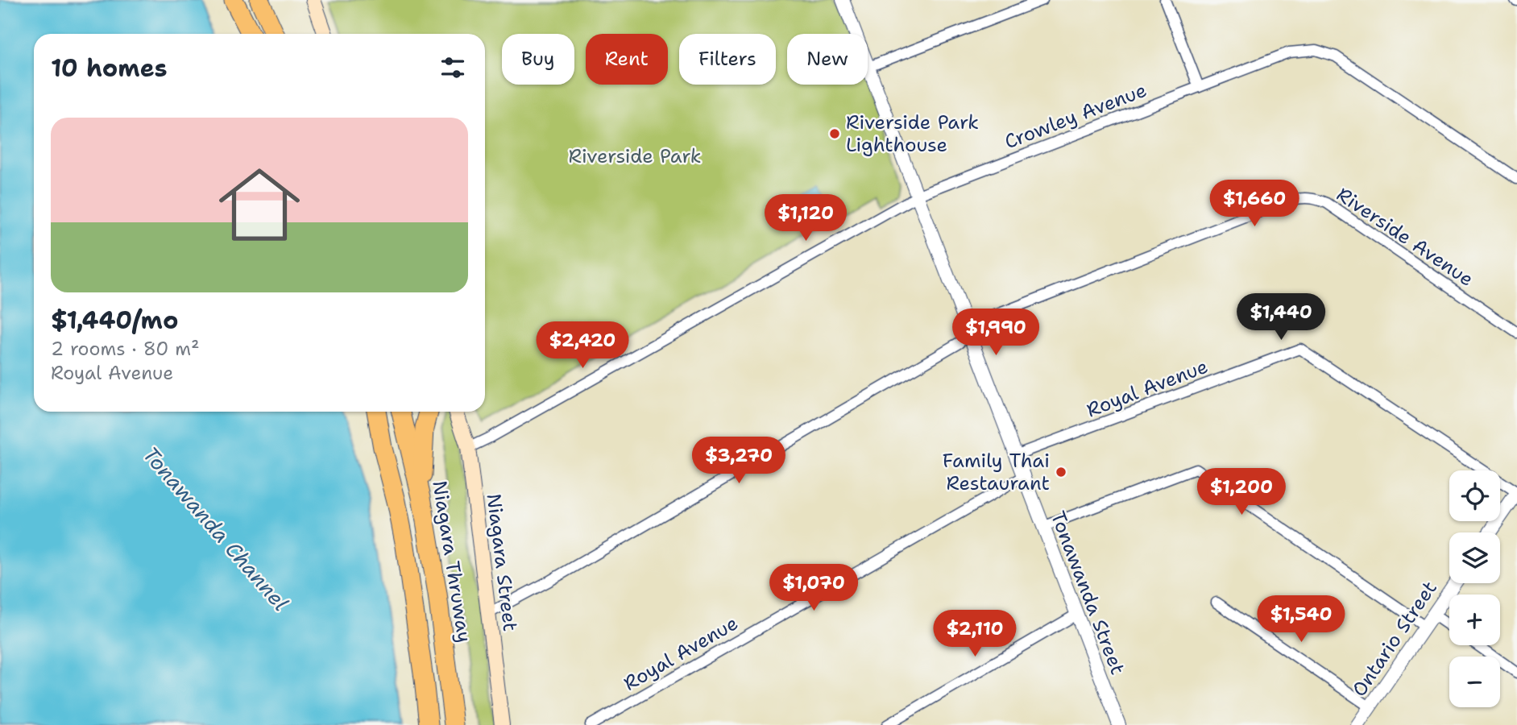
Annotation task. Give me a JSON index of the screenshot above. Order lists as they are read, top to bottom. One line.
{"streets":{"highway":["Niagara Thruway"],"main road":["Niagara Street"],"street":["Crowley Avenue","Riverside Avenue","Royal Avenue","Tonawanda Street","Ontario Street"]},"crossings":[["Crowley Avenue","Niagara Street"],["Crowley Avenue","Tonawanda Street"],["Riverside Avenue","Niagara Street"],["Riverside Avenue","Tonawanda Street"],["Royal Avenue","Tonawanda Street"]],"water":["Tonawanda Channel"],"parks":["Riverside Park"],"places":["Riverside Park Lighthouse","Family Thai Restaurant"],"page":{"chip":["Buy","Rent","Filters","New"],"heading":"10 homes","list":[{"name":"$1,440/mo","note":"2 rooms · 80 m² · Royal Avenue"}],"price":["$1,660","$1,120","$1,440","$1,990","$2,420","$3,270","$1,200","$1,070","$1,540","$2,110"],"map_buttons":["+","−"]}}
